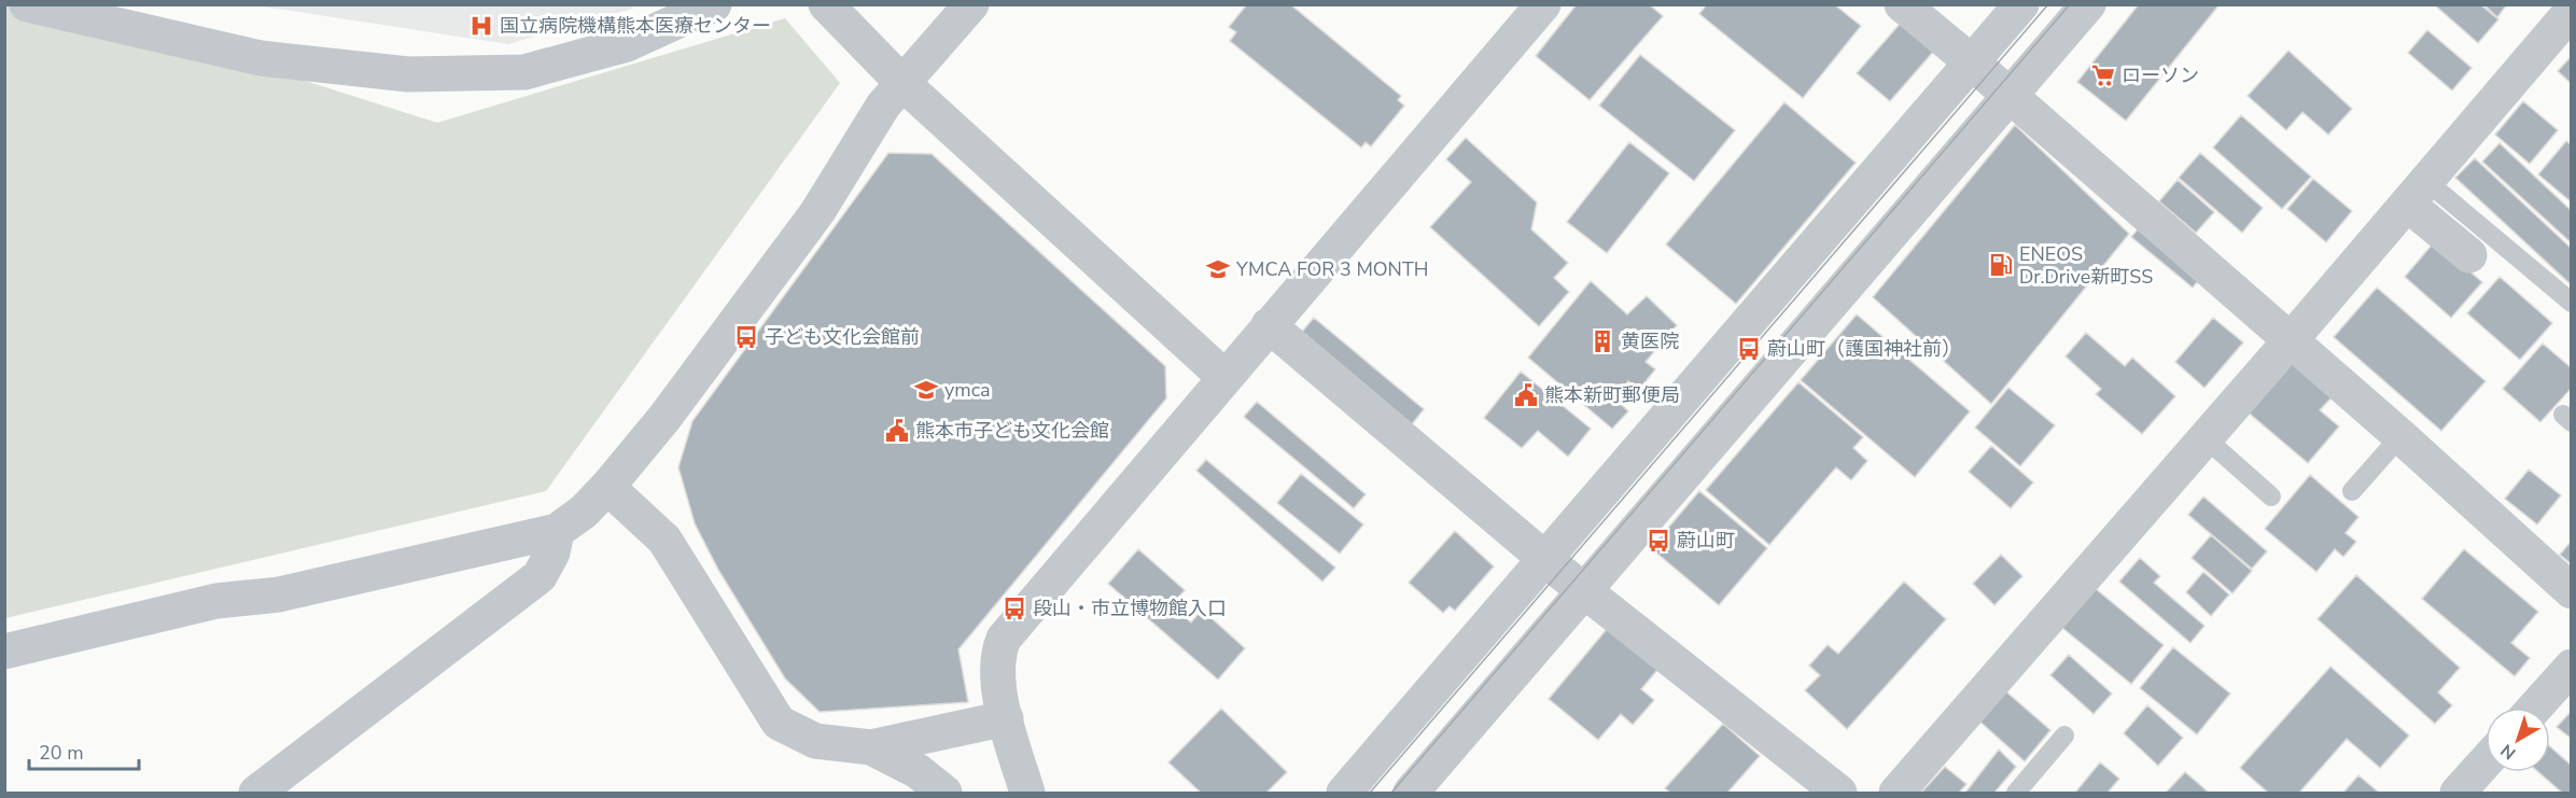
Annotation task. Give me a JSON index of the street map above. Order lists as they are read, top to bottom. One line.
{"places":{"hospital":["国立病院機構熊本医療センター"],"supermarket":["ローソン"],"fuel station":["ENEOS Dr.Drive新町SS"],"school or university":["YMCA FOR 3 MONTH","ymca"],"bus stop":["子ども文化会館前","蔚山町（護国神社前）","蔚山町","段山・市立博物館入口"],"building":["黄医院"],"public building":["熊本新町郵便局","熊本市子ども文化会館"]},"scale_bar":"20 m","north":"bottom left"}
